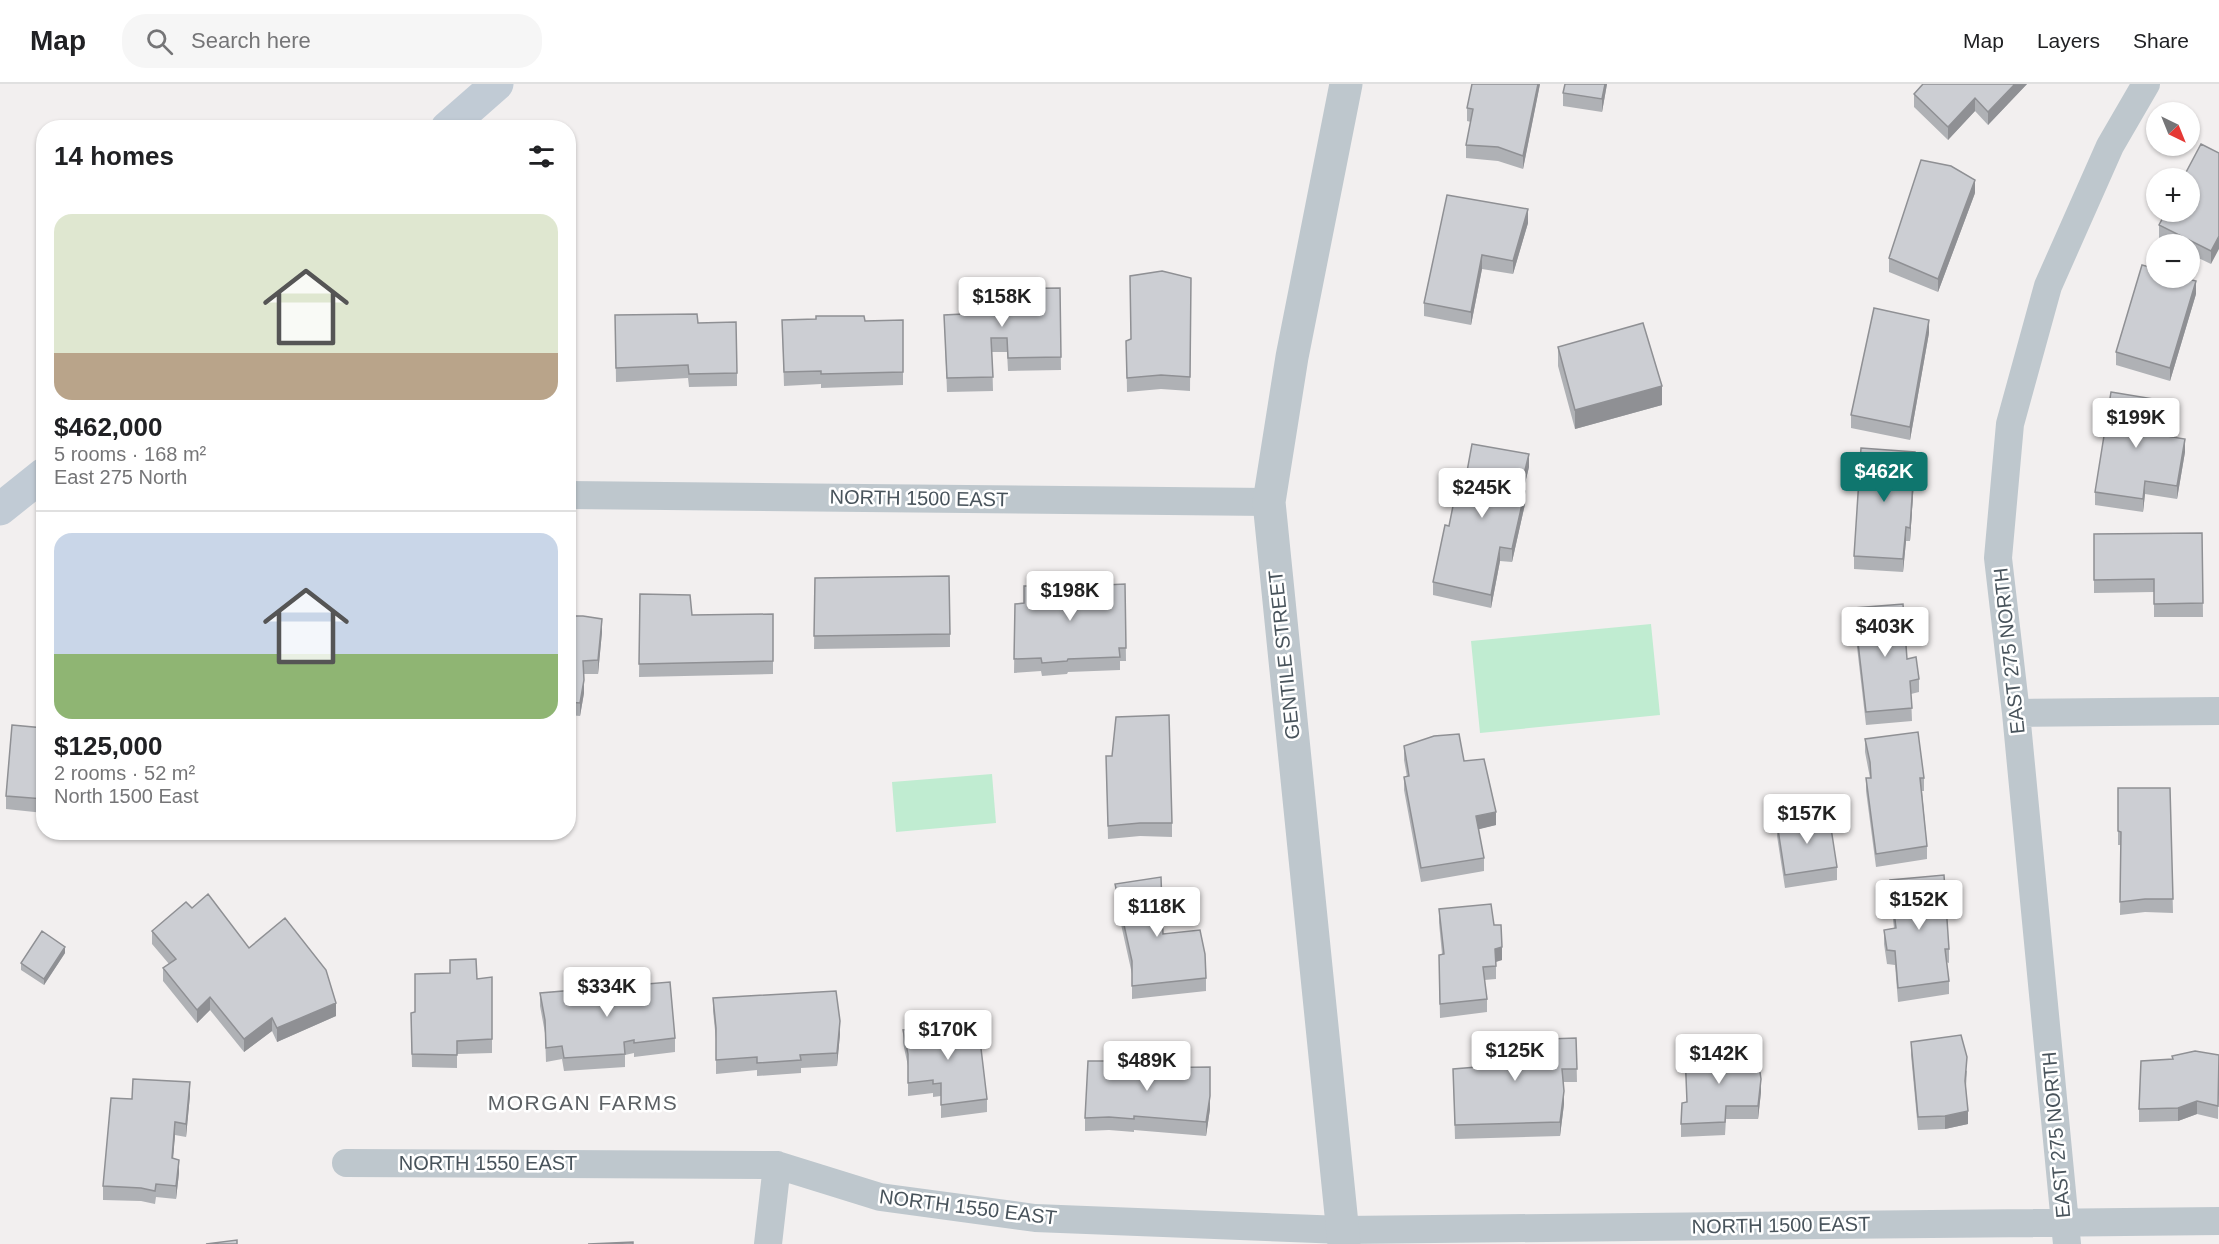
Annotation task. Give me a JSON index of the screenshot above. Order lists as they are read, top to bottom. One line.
{"streets":{"street":["NORTH 1500 EAST","EAST 275 NORTH","GENTILE STREET","NORTH 1550 EAST"]},"crossings":[["NORTH 1500 EAST","EAST 275 NORTH"],["NORTH 1500 EAST","GENTILE STREET"],["NORTH 1500 EAST","NORTH 1550 EAST"],["GENTILE STREET","NORTH 1550 EAST"]],"districts":["MORGAN FARMS"],"north":"bottom right","page":{"header":"Map","search":"Search here","nav":["Map","Layers","Share"],"map_buttons":["+","−"],"heading":"14 homes","list":[{"name":"$462,000","note":"5 rooms · 168 m² · East 275 North"},{"name":"$125,000","note":"2 rooms · 52 m² · North 1500 East"}],"price":["$158K","$199K","$462K","$245K","$198K","$403K","$157K","$152K","$118K","$334K","$170K","$125K","$142K","$489K"]}}
